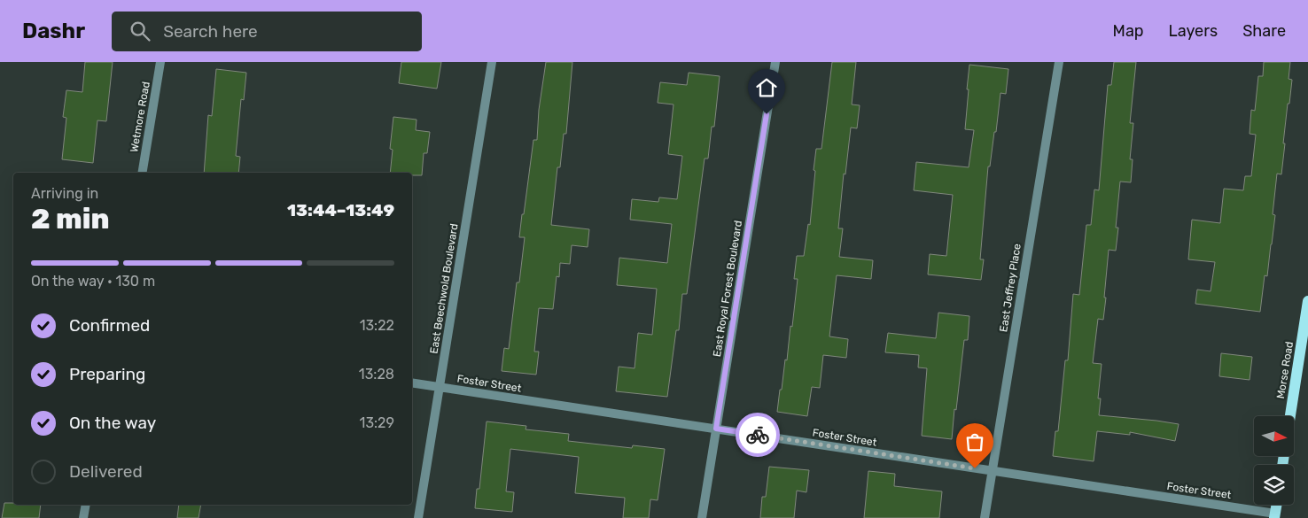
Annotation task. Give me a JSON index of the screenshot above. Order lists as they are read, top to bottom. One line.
{"streets":{"main road":["Morse Road"],"street":["Wetmore Road","East Jeffrey Place","East Beechwold Boulevard","East Royal Forest Boulevard","Foster Street"]},"crossings":[["East Jeffrey Place","Foster Street"],["East Beechwold Boulevard","Foster Street"],["East Royal Forest Boulevard","Foster Street"]],"north":"right","page":{"header":"Dashr","search":"Search here","nav":["Map","Layers","Share"],"heading":["2 min","Arriving in","13:44–13:49"],"bar":"On the way · 130 m","list":[["Confirmed","13:22"],["Preparing","13:28"],["On the way","13:29"],"Delivered"]}}
